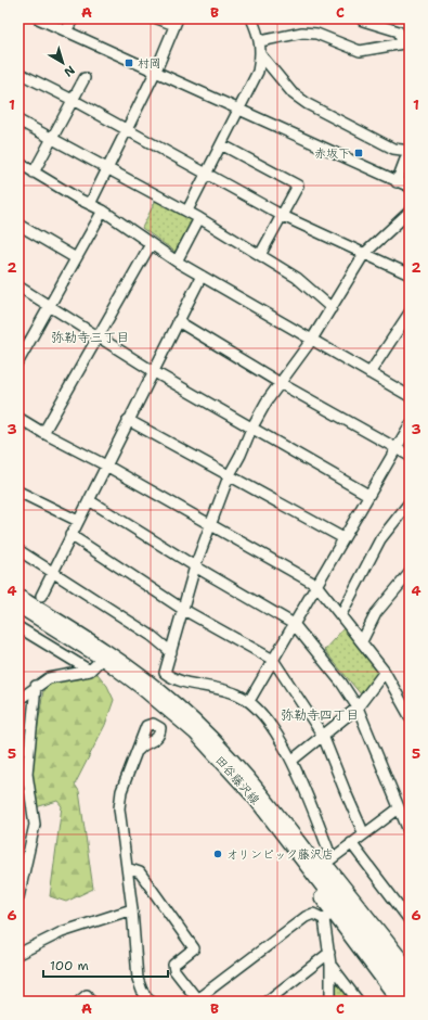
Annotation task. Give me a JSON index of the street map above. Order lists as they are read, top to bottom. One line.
{"streets":{"main road":["田谷藤沢線"]},"districts":["弥勒寺三丁目","弥勒寺四丁目"],"places":{"transit":["村岡","赤坂下"],"other":["オリンピック藤沢店"]},"scale_bar":"100 m","north":"bottom right","grid":{"columns":["A","B","C"],"rows":["1","2","3","4","5","6"]}}
